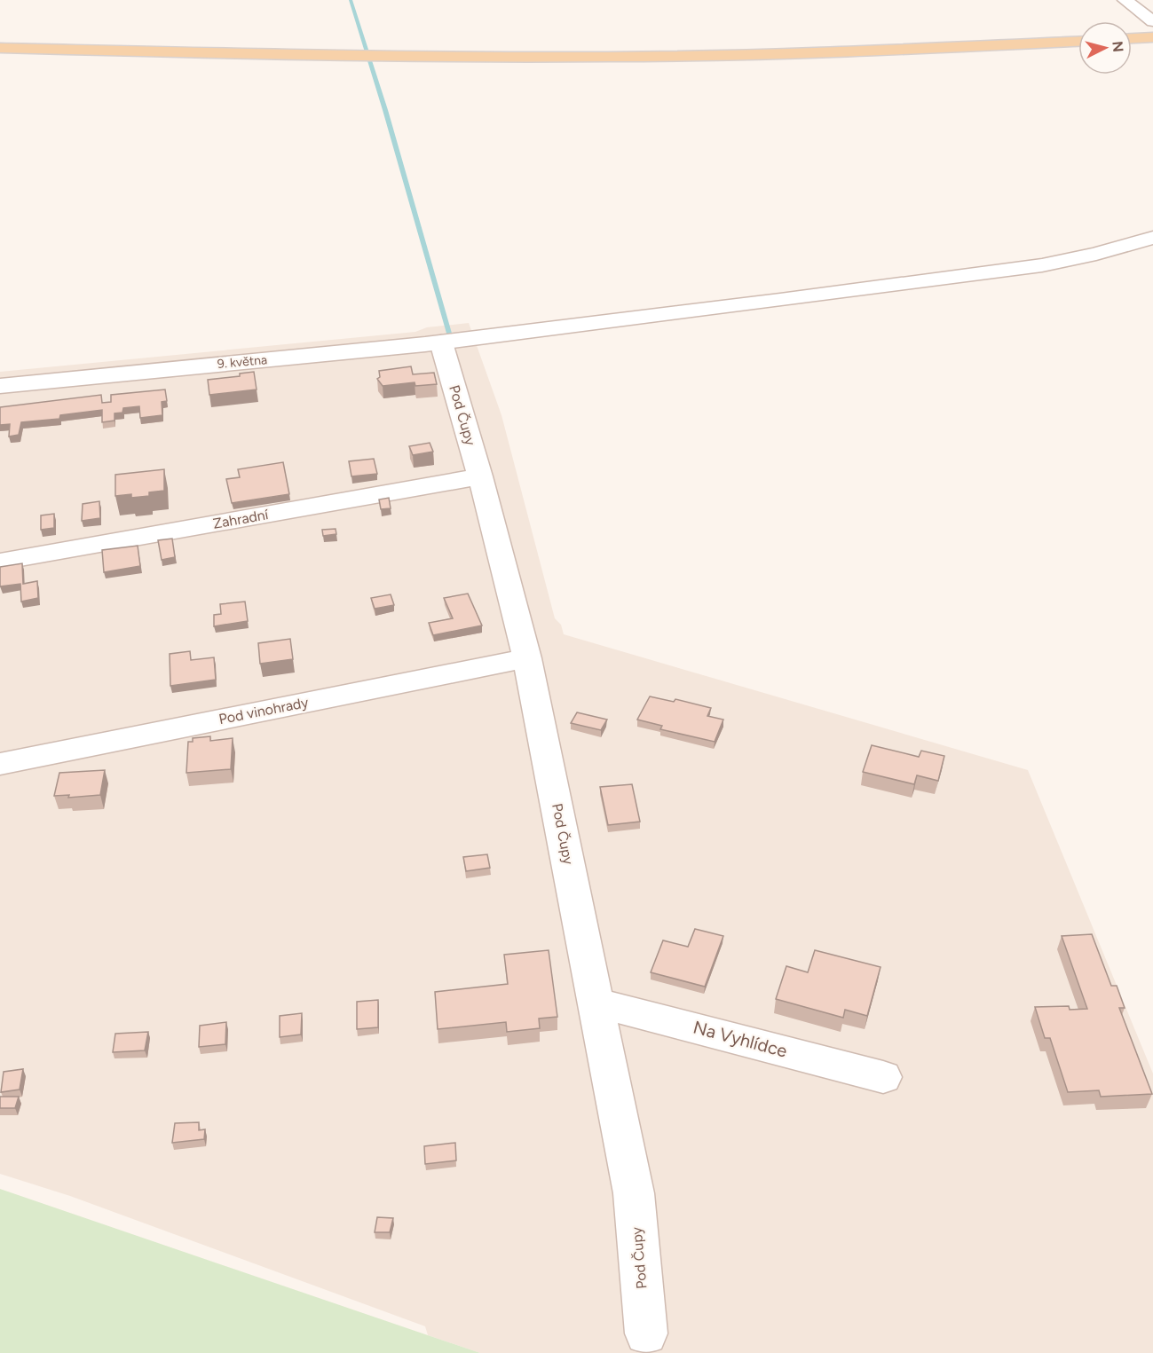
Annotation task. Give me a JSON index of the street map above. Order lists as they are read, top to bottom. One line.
{"streets":{"street":["9. května","Pod Čupy","Zahradní","Pod vinohrady","Na Vyhlídce"]},"crossings":[["9. května","Pod Čupy"],["Pod Čupy","Zahradní"],["Pod Čupy","Pod vinohrady"],["Pod Čupy","Na Vyhlídce"]],"north":"right"}
